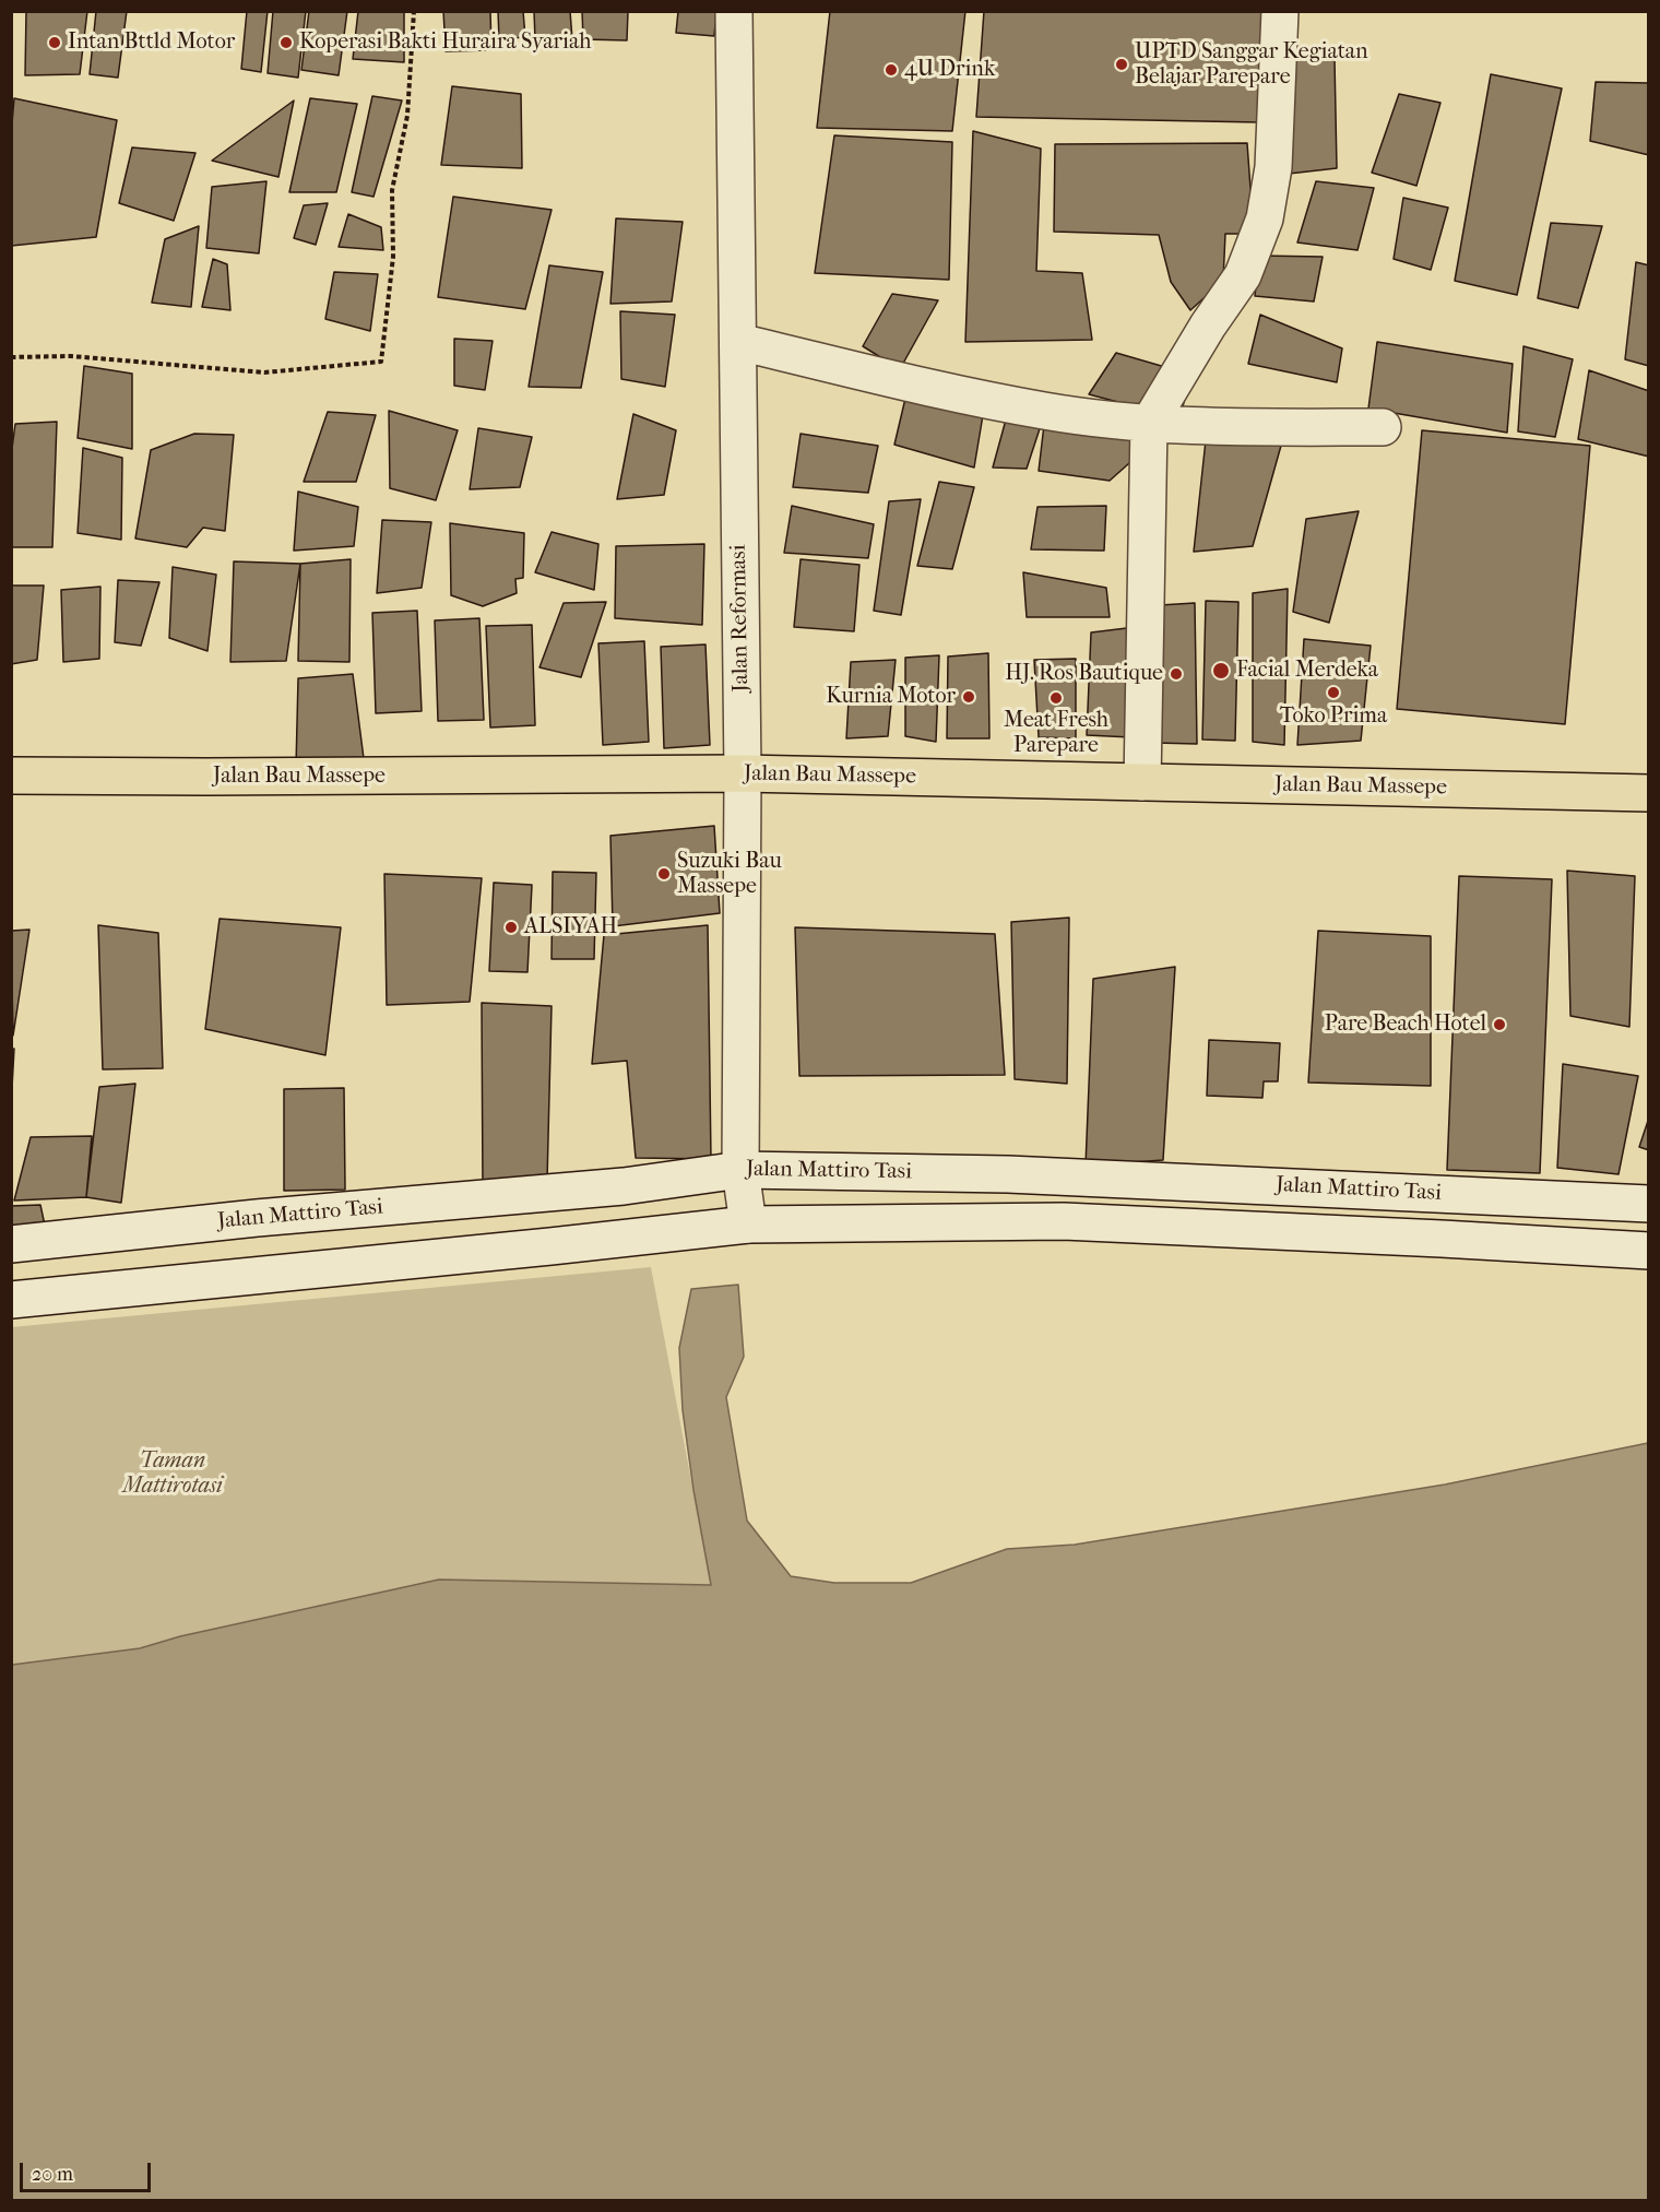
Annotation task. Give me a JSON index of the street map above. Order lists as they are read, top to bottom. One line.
{"streets":{"highway":["Jalan Bau Massepe"],"main road":["Jalan Reformasi","Jalan Mattiro Tasi"]},"crossings":[["Jalan Reformasi","Jalan Bau Massepe"],["Jalan Reformasi","Jalan Mattiro Tasi"]],"parks":["Taman Mattirotasi"],"places":["Intan Bttld Motor","Koperasi Bakti Huraira Syariah","UPTD Sanggar Kegiatan Belajar Parepare","4U Drink","Facial Merdeka","HJ. Ros Bautique","Toko Prima","Kurnia Motor","Meat Fresh Parepare","Suzuki Bau Massepe","ALSIYAH","Pare Beach Hotel"],"scale_bar":"20 m"}
